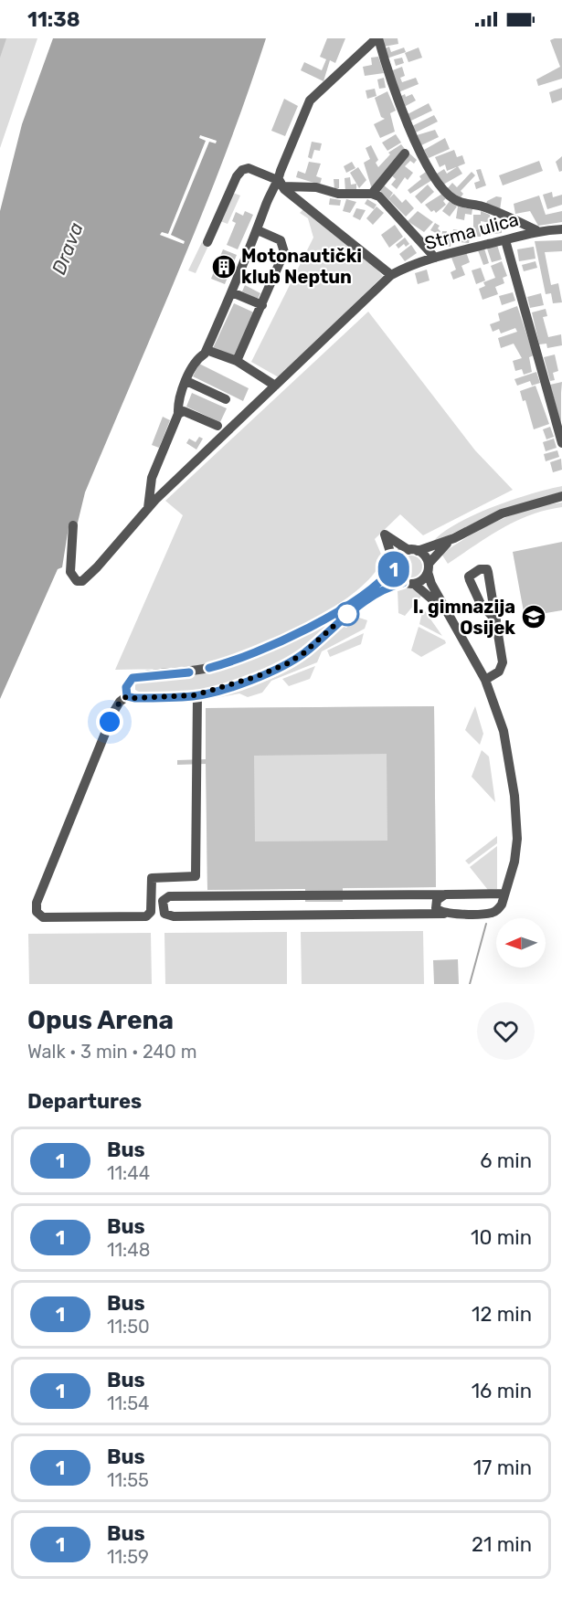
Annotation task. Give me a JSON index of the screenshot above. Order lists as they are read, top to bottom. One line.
{"streets":{"street":["Strma ulica"]},"water":["Drava"],"places":{"building":["Motonautički klub Neptun"],"school or university":["I. gimnazija Osijek"]},"lines":["bus line 1"],"north":"left","page":{"status":"11:38","on_map":"1","heading":[["Opus Arena","Walk · 3 min · 240 m"],"Departures"],"list":[{"mark":"1","name":"Bus","note":"11:44","value":"6 min"},{"mark":"1","name":"Bus","note":"11:48","value":"10 min"},{"mark":"1","name":"Bus","note":"11:50","value":"12 min"},{"mark":"1","name":"Bus","note":"11:54","value":"16 min"},{"mark":"1","name":"Bus","note":"11:55","value":"17 min"},{"mark":"1","name":"Bus","note":"11:59","value":"21 min"}]}}
